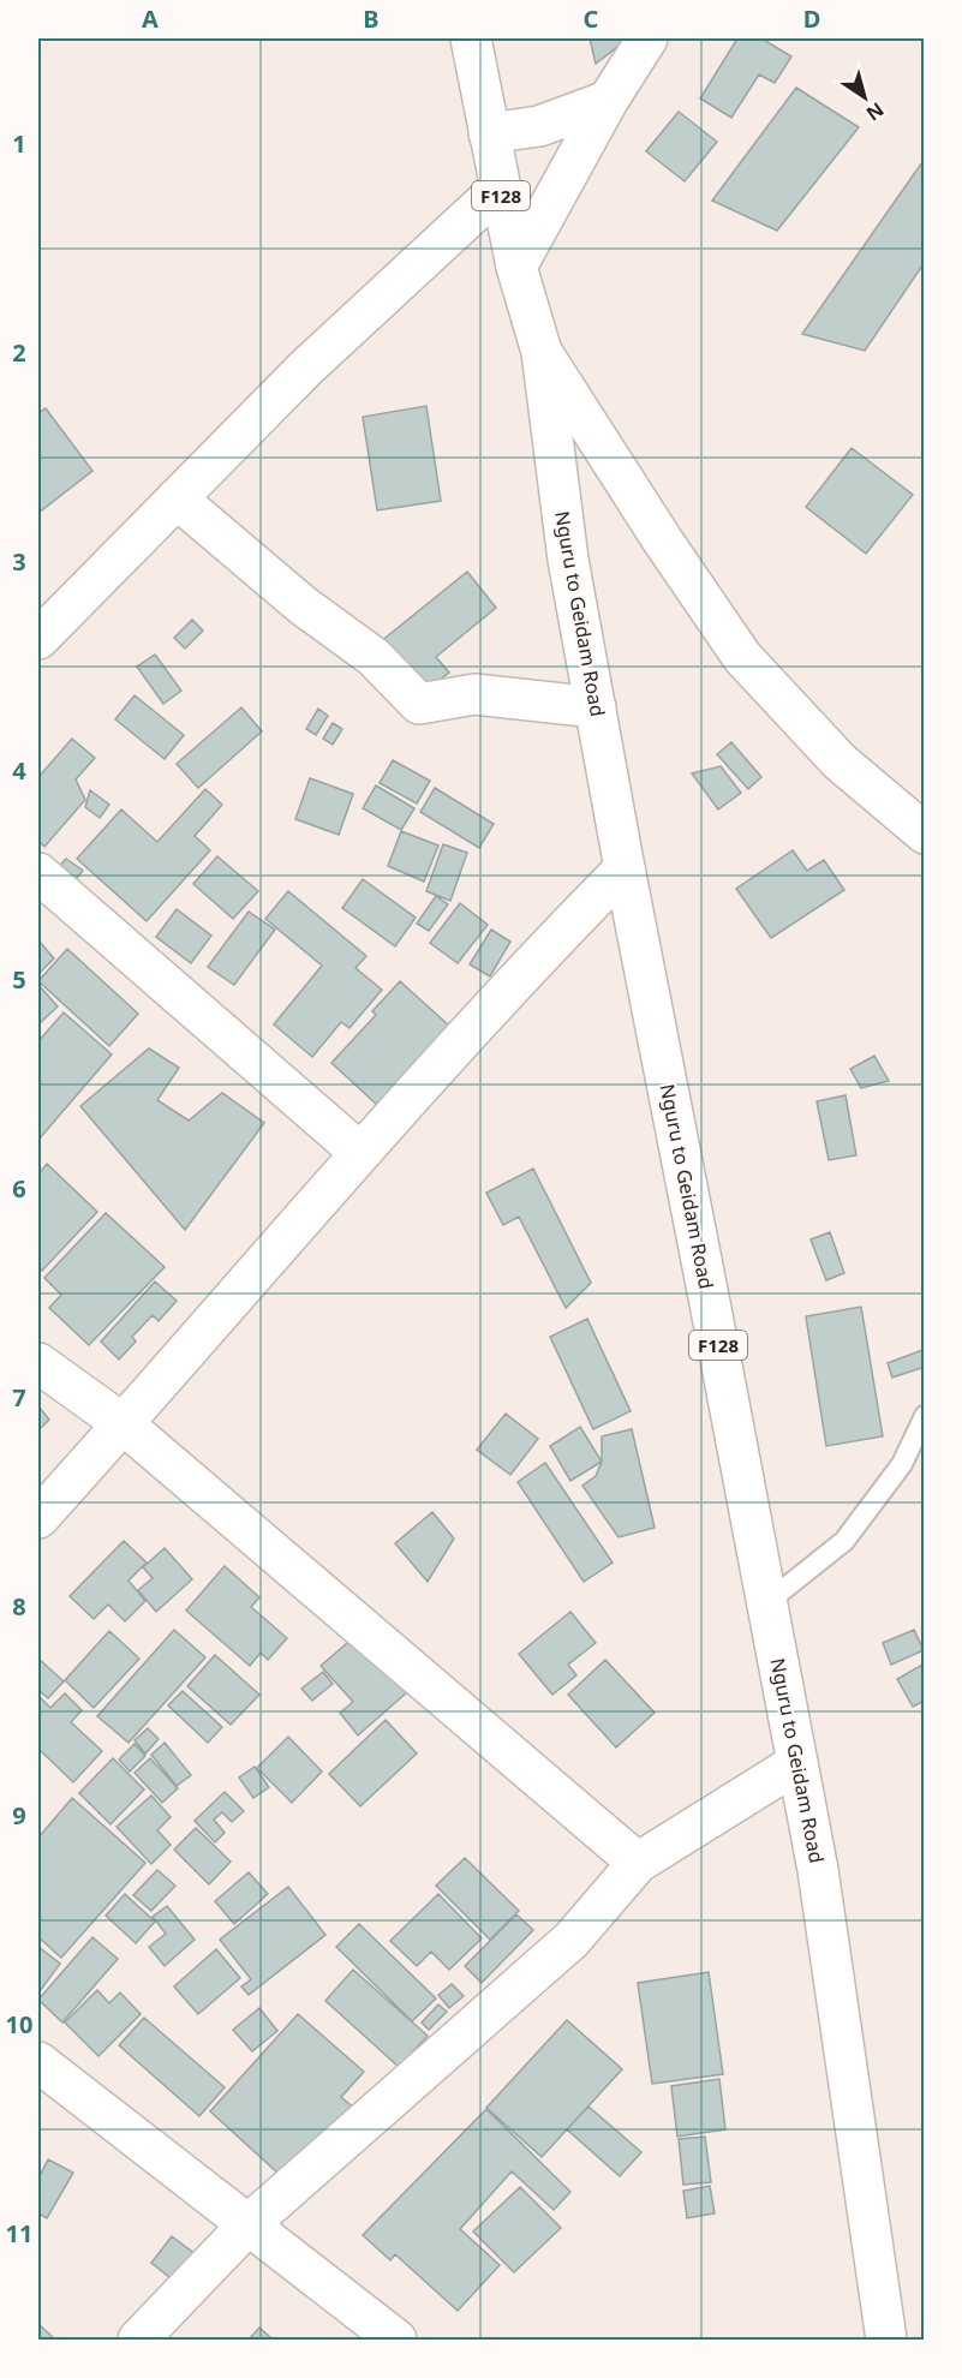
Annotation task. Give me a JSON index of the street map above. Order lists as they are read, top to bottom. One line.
{"streets":{"street":["F128","Nguru to Geidam Road"]},"north":"bottom right","grid":{"columns":["A","B","C","D"],"rows":["1","2","3","4","5","6","7","8","9","10","11"]}}
